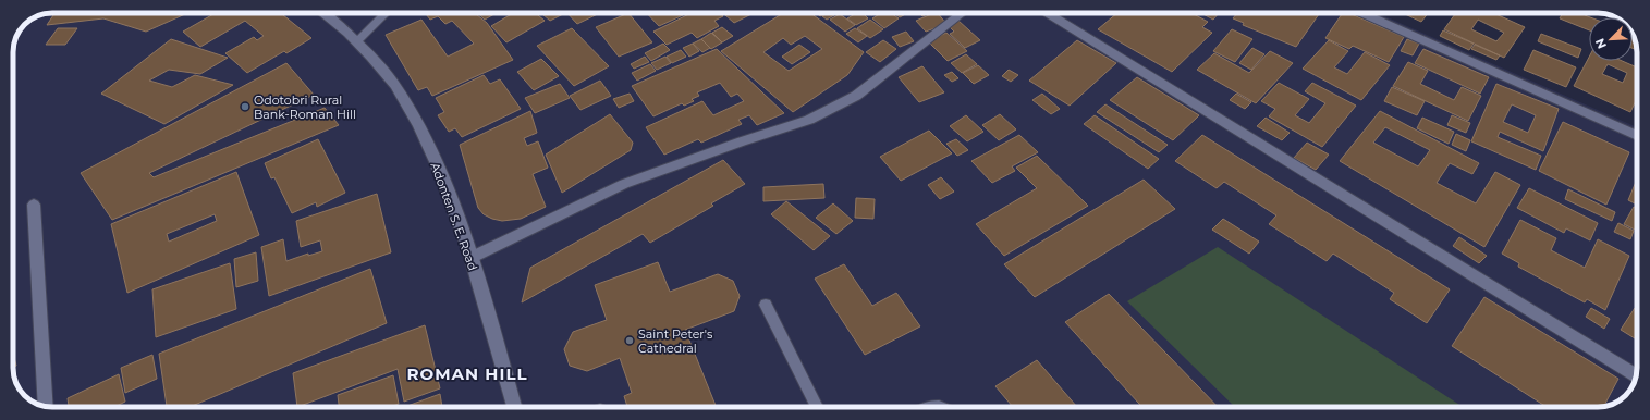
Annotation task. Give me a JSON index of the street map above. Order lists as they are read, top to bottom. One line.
{"streets":{"street":["Adonten S. E. Road"]},"districts":["ROMAN HILL"],"places":["Odotobri Rural Bank-Roman Hill","Saint Peter's Cathedral"],"north":"bottom left"}
